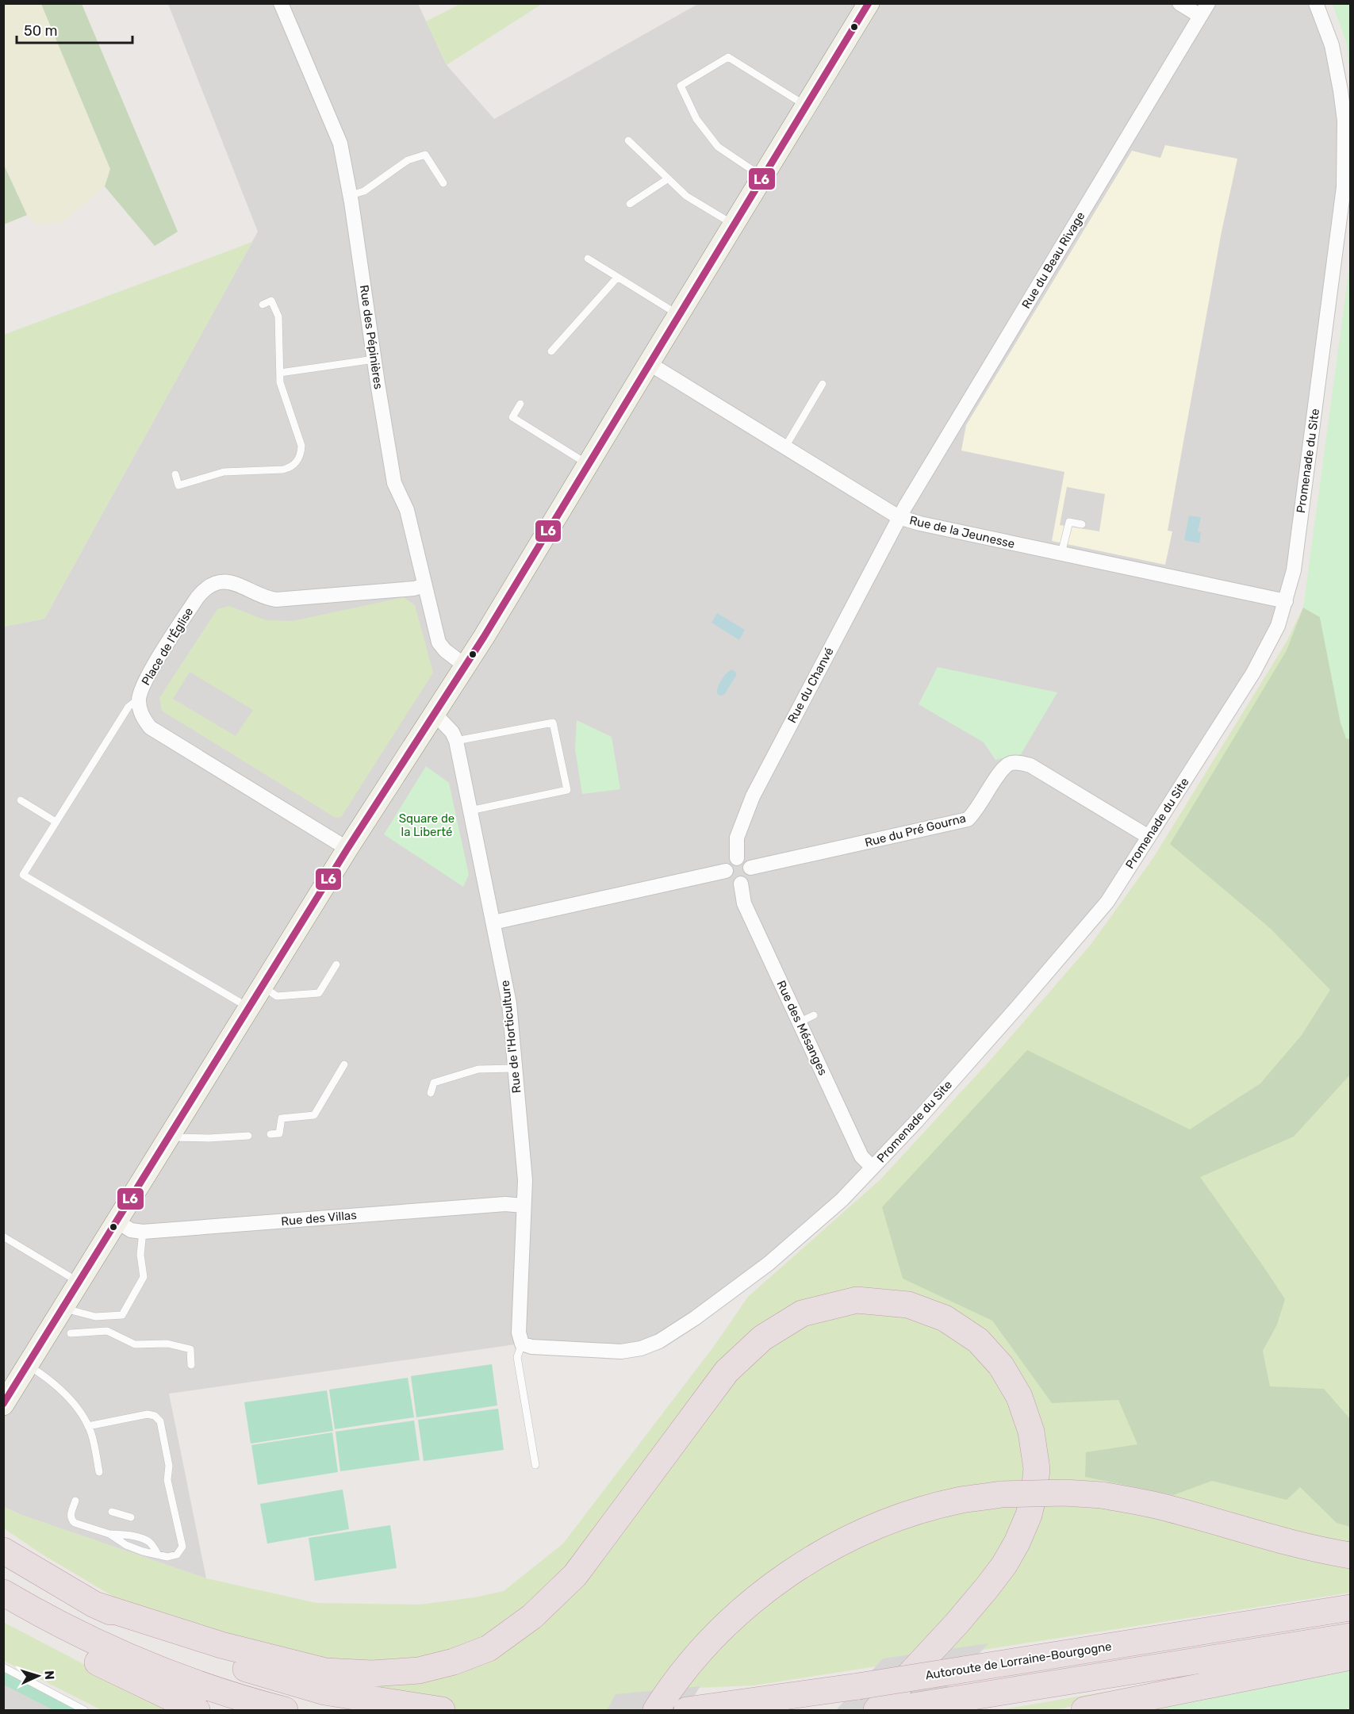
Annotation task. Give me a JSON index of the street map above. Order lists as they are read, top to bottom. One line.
{"streets":{"highway":["Autoroute de Lorraine-Bourgogne"],"street":["Rue du Beau Rivage","Rue des Pépinières","Promenade du Site","Rue de la Jeunesse","Place de l'Église","Rue du Chanvé","Rue du Pré Gourna","Rue des Mésanges","Rue de l'Horticulture","Rue des Villas"]},"crossings":[["Rue du Beau Rivage","Rue de la Jeunesse"],["Rue du Beau Rivage","Rue du Chanvé"],["Rue des Pépinières","Place de l'Église"],["Promenade du Site","Rue de la Jeunesse"],["Promenade du Site","Rue du Pré Gourna"],["Promenade du Site","Rue des Mésanges"],["Promenade du Site","Rue de l'Horticulture"],["Rue de la Jeunesse","Rue du Chanvé"],["Rue du Chanvé","Rue du Pré Gourna"],["Rue du Chanvé","Rue des Mésanges"],["Rue du Pré Gourna","Rue des Mésanges"],["Rue de l'Horticulture","Rue des Villas"]],"parks":["Square de la Liberté"],"lines":["transit line L6"],"scale_bar":"50 m","north":"right"}
